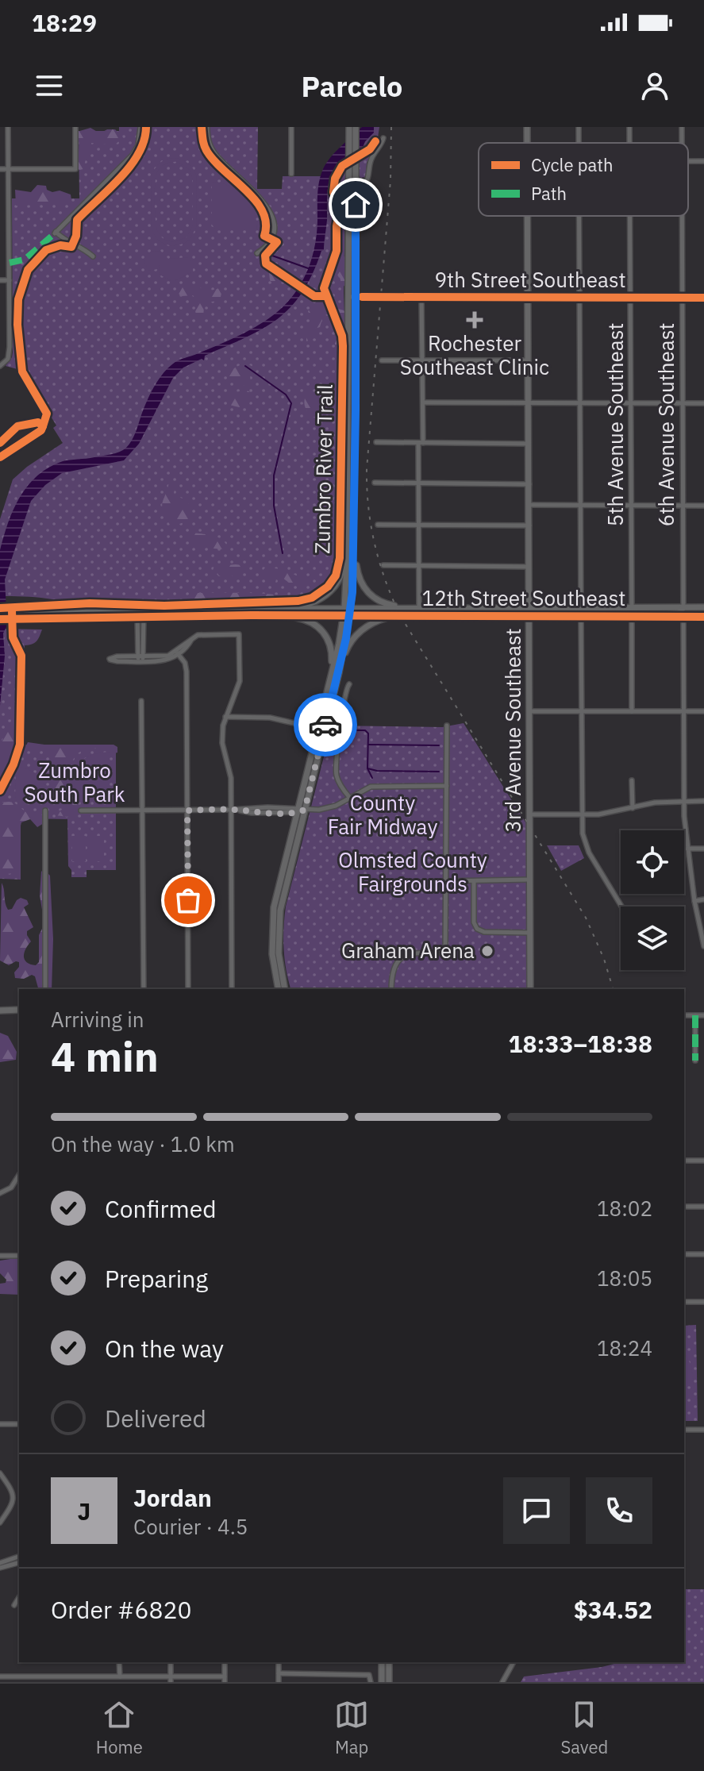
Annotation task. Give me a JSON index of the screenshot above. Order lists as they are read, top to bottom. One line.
{"streets":{"main road":["12th Street Southeast","3rd Avenue Southeast"],"street":["9th Street Southeast","5th Avenue Southeast","6th Avenue Southeast"],"cycle path":["Zumbro River Trail"]},"crossings":[["9th Street Southeast","5th Avenue Southeast"],["9th Street Southeast","6th Avenue Southeast"],["9th Street Southeast","3rd Avenue Southeast"],["5th Avenue Southeast","12th Street Southeast"],["6th Avenue Southeast","12th Street Southeast"],["12th Street Southeast","3rd Avenue Southeast"]],"parks":["Zumbro South Park","County Fair Midway","Olmsted County Fairgrounds"],"places":{"health":["Rochester Southeast Clinic"],"other":["Graham Arena"]},"legend":["Cycle path","Path"],"page":{"status":"18:29","header":"Parcelo","heading":["4 min","Arriving in","18:33–18:38"],"panel":["Jordan","Courier · 4.5","Order #6820","$34.52"],"bar":"On the way · 1.0 km","list":[["Confirmed","18:02"],["Preparing","18:05"],["On the way","18:24"],"Delivered"],"round":"J","tabs":["Home","Map","Saved"]}}
